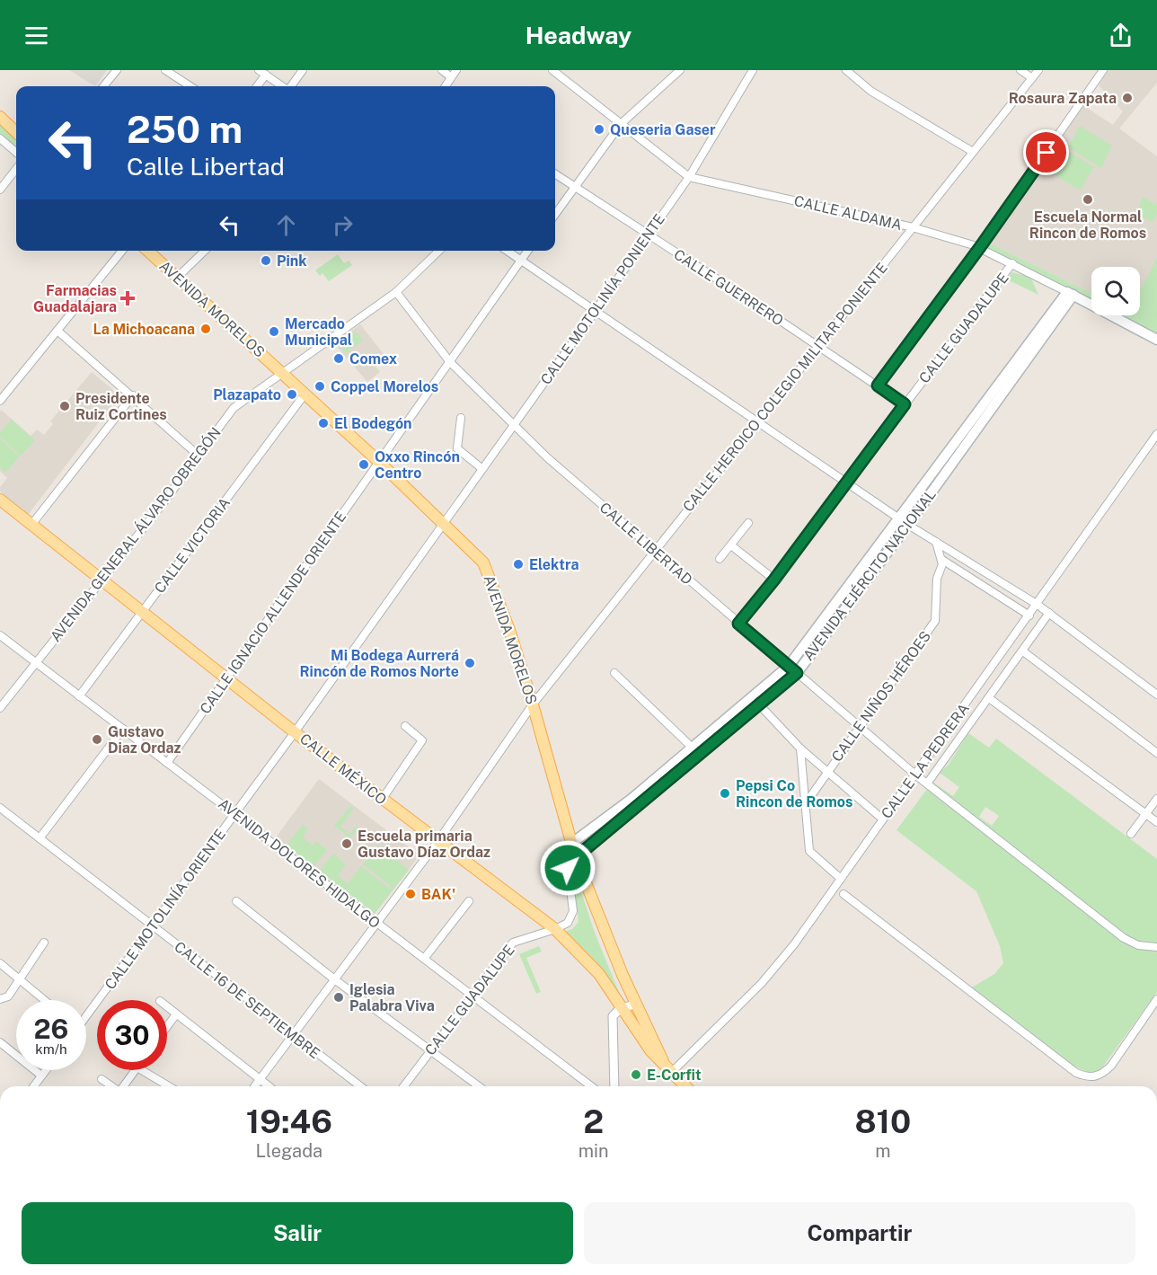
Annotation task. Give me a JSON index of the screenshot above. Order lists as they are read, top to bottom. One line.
{"streets":{"main road":["CALLE ALDAMA","AVENIDA MORELOS","AVENIDA EJÉRCITO NACIONAL","CALLE MÉXICO"],"street":["CALLE GUERRERO","CALLE MOTOLINÍA PONIENTE","CALLE GUADALUPE","CALLE HEROICO COLEGIO MILITAR PONIENTE","AVENIDA GENERAL ÁLVARO OBREGÓN","CALLE LIBERTAD","CALLE VICTORIA","CALLE IGNACIO ALLENDE ORIENTE","CALLE NIÑOS HÉROES","CALLE LA PEDRERA","AVENIDA DOLORES HIDALGO","CALLE MOTOLINÍA ORIENTE","CALLE 16 DE SEPTIEMBRE"]},"crossings":[["CALLE ALDAMA","CALLE MOTOLINÍA PONIENTE"],["CALLE ALDAMA","CALLE GUADALUPE"],["CALLE ALDAMA","CALLE HEROICO COLEGIO MILITAR PONIENTE"],["CALLE ALDAMA","AVENIDA EJÉRCITO NACIONAL"],["CALLE GUERRERO","CALLE MOTOLINÍA PONIENTE"],["CALLE GUERRERO","CALLE GUADALUPE"],["CALLE GUERRERO","CALLE HEROICO COLEGIO MILITAR PONIENTE"],["CALLE MOTOLINÍA PONIENTE","AVENIDA MORELOS"],["CALLE MOTOLINÍA PONIENTE","CALLE LIBERTAD"],["CALLE MOTOLINÍA PONIENTE","CALLE MOTOLINÍA ORIENTE"],["AVENIDA MORELOS","CALLE HEROICO COLEGIO MILITAR PONIENTE"],["AVENIDA MORELOS","AVENIDA GENERAL ÁLVARO OBREGÓN"],["AVENIDA MORELOS","CALLE VICTORIA"],["AVENIDA MORELOS","AVENIDA EJÉRCITO NACIONAL"],["AVENIDA MORELOS","CALLE IGNACIO ALLENDE ORIENTE"],["AVENIDA MORELOS","CALLE MÉXICO"],["AVENIDA MORELOS","CALLE MOTOLINÍA ORIENTE"],["CALLE GUADALUPE","CALLE LIBERTAD"],["CALLE GUADALUPE","CALLE MÉXICO"],["CALLE GUADALUPE","AVENIDA DOLORES HIDALGO"],["CALLE HEROICO COLEGIO MILITAR PONIENTE","CALLE LIBERTAD"],["CALLE HEROICO COLEGIO MILITAR PONIENTE","CALLE MÉXICO"],["CALLE HEROICO COLEGIO MILITAR PONIENTE","AVENIDA DOLORES HIDALGO"],["CALLE HEROICO COLEGIO MILITAR PONIENTE","CALLE 16 DE SEPTIEMBRE"],["AVENIDA GENERAL ÁLVARO OBREGÓN","CALLE LIBERTAD"],["AVENIDA GENERAL ÁLVARO OBREGÓN","CALLE MÉXICO"],["AVENIDA GENERAL ÁLVARO OBREGÓN","AVENIDA DOLORES HIDALGO"],["CALLE LIBERTAD","AVENIDA EJÉRCITO NACIONAL"],["CALLE LIBERTAD","CALLE IGNACIO ALLENDE ORIENTE"],["CALLE LIBERTAD","CALLE NIÑOS HÉROES"],["CALLE LIBERTAD","CALLE LA PEDRERA"],["CALLE VICTORIA","CALLE MÉXICO"],["CALLE VICTORIA","AVENIDA DOLORES HIDALGO"],["CALLE IGNACIO ALLENDE ORIENTE","CALLE MÉXICO"],["CALLE IGNACIO ALLENDE ORIENTE","AVENIDA DOLORES HIDALGO"],["CALLE LA PEDRERA","CALLE MÉXICO"],["CALLE MÉXICO","CALLE MOTOLINÍA ORIENTE"],["AVENIDA DOLORES HIDALGO","CALLE MOTOLINÍA ORIENTE"],["CALLE MOTOLINÍA ORIENTE","CALLE 16 DE SEPTIEMBRE"]],"places":{"other":["Rosaura Zapata","Queseria Gaser","Escuela Normal Rincon de Romos","Pink","La Michoacana","Mercado Municipal","Comex","Coppel Morelos","Plazapato","Presidente Ruiz Cortines","El Bodegón","Oxxo Rincón Centro","Elektra","Mi Bodega Aurrerá Rincón de Romos Norte","Gustavo Diaz Ordaz","Pepsi Co Rincon de Romos","Escuela primaria Gustavo Díaz Ordaz","BAK'","Iglesia Palabra Viva","E-Corfit"],"health":["Farmacias Guadalajara"]},"page":{"header":"Headway","turn":["250 m","Calle Libertad"],"speed":"26 km/h","limit":"30","eta":["19:46","Llegada","2","min","810","m"],"buttons":["Salir","Compartir"]}}
